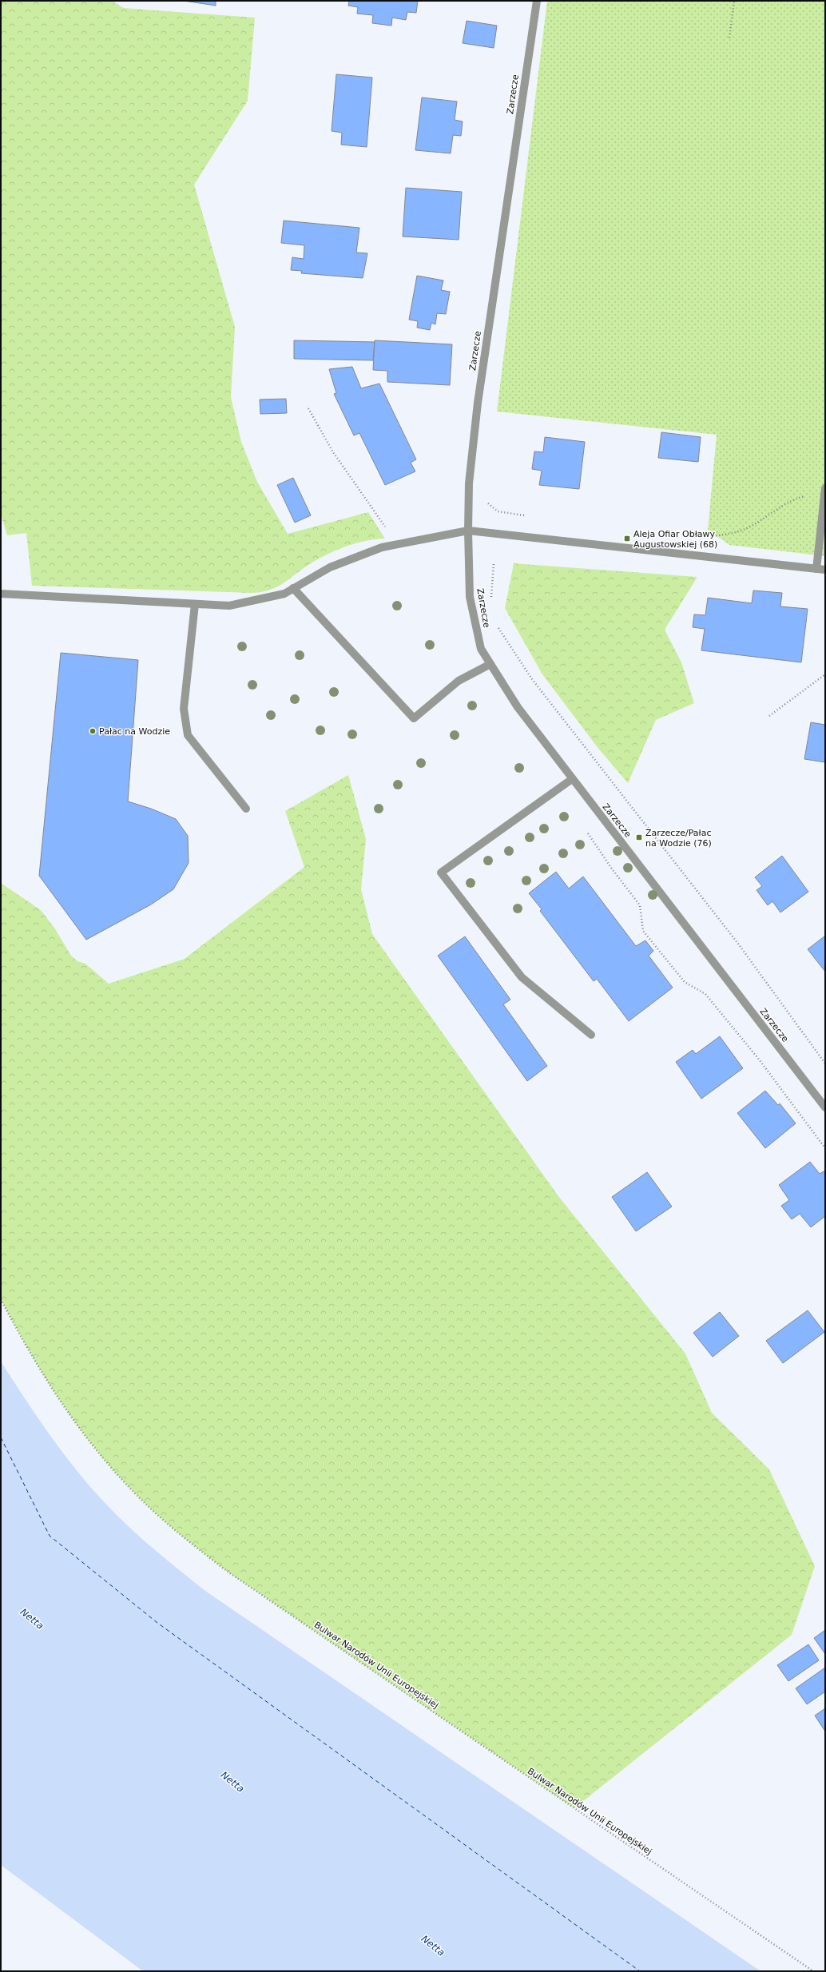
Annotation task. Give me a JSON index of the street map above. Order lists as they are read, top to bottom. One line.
{"streets":{"street":["Zarzecze"],"path":["Bulwar Narodów Unii Europejskiej"]},"water":["Netta"],"places":{"transit":["Aleja Ofiar Obławy Augustowskiej (68)","Zarzecze/Pałac na Wodzie (76)"],"other":["Pałac na Wodzie"]}}
